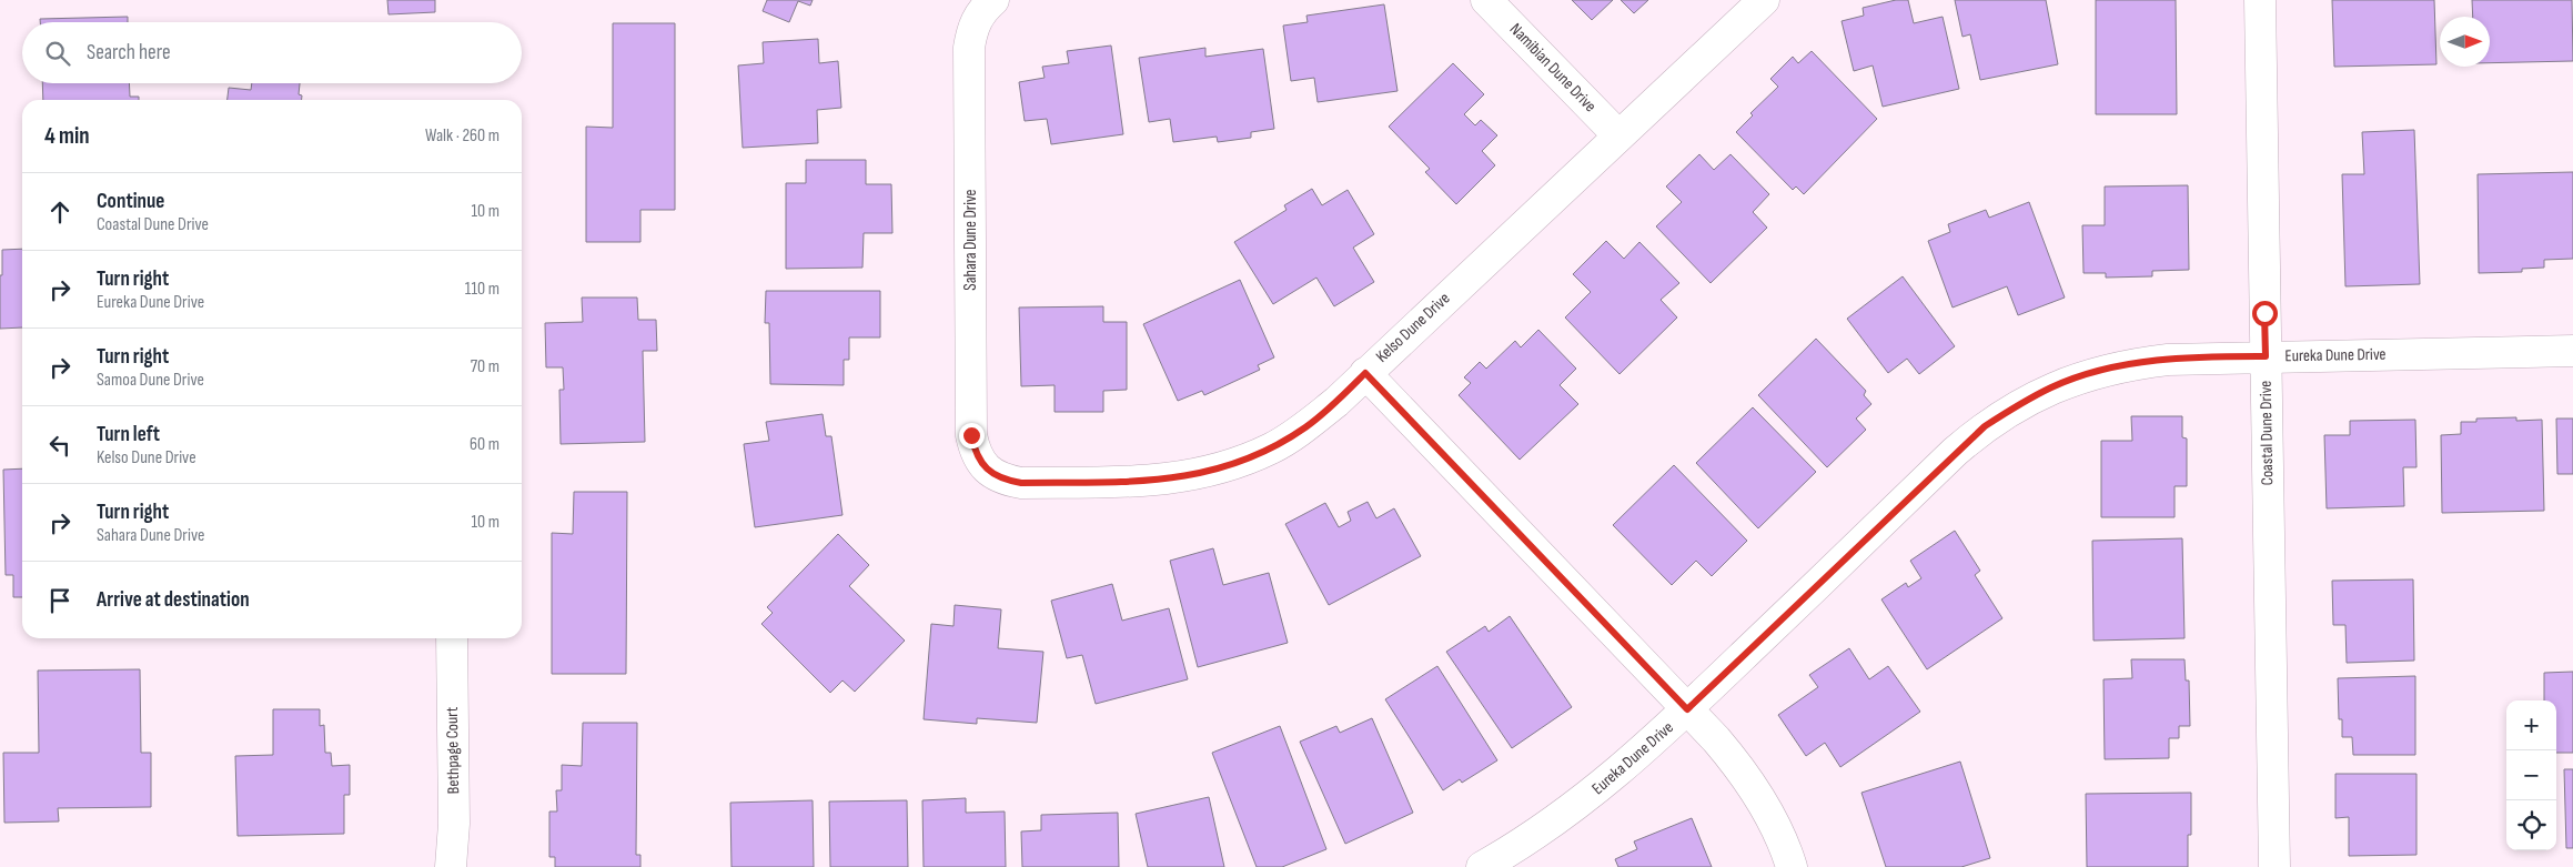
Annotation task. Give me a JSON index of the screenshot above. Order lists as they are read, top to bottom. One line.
{"streets":{"street":["Namibian Dune Drive","Sahara Dune Drive","Kelso Dune Drive","Eureka Dune Drive","Coastal Dune Drive","Bethpage Court"]},"crossings":[["Namibian Dune Drive","Kelso Dune Drive"],["Sahara Dune Drive","Kelso Dune Drive"],["Eureka Dune Drive","Coastal Dune Drive"]],"north":"right","page":{"search":"Search here","heading":["4 min","Walk · 260 m"],"list":[["Continue","Coastal Dune Drive","10 m"],["Turn right","Eureka Dune Drive","110 m"],["Turn right","Samoa Dune Drive","70 m"],["Turn left","Kelso Dune Drive","60 m"],["Turn right","Sahara Dune Drive","10 m"],"Arrive at destination"],"map_buttons":["+","−"]}}
